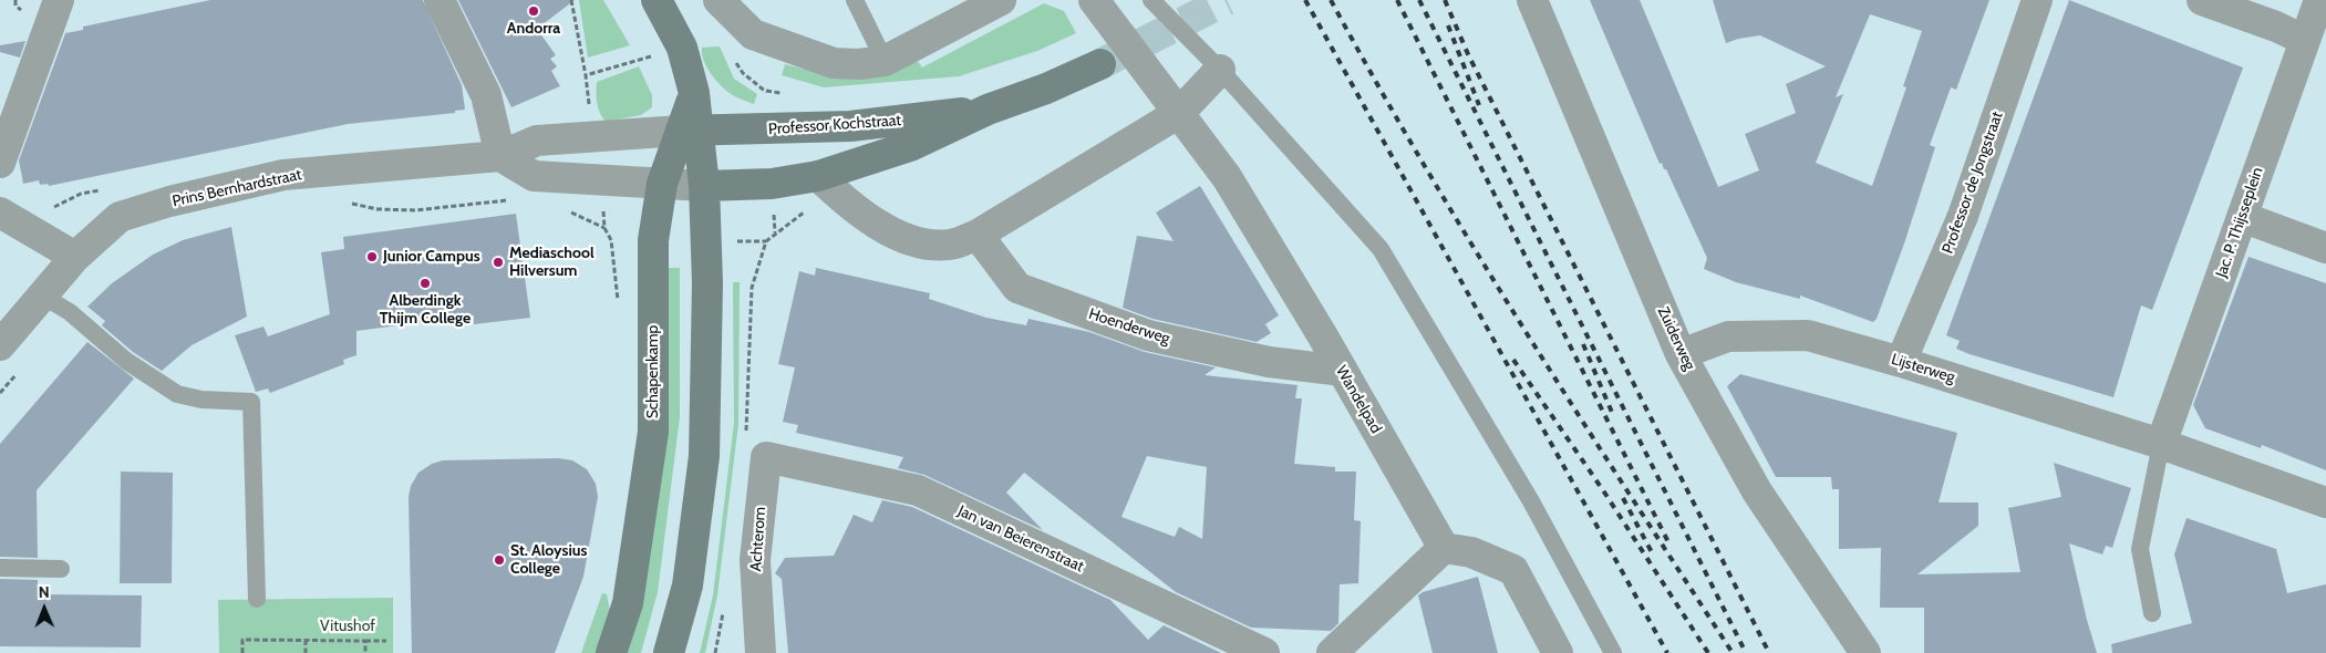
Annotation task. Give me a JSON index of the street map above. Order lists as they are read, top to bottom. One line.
{"streets":{"main road":["Professor Kochstraat","Schapenkamp"],"street":["Professor de Jongstraat","Prins Bernhardstraat","Jac. P. Thijsseplein","Hoenderweg","Zuiderweg","Lijsterweg","Wandelpad","Achterom","Jan van Beierenstraat"]},"crossings":[["Professor Kochstraat","Prins Bernhardstraat"],["Professor Kochstraat","Schapenkamp"],["Professor de Jongstraat","Lijsterweg"],["Prins Bernhardstraat","Schapenkamp"],["Jac. P. Thijsseplein","Lijsterweg"],["Hoenderweg","Wandelpad"],["Zuiderweg","Lijsterweg"],["Achterom","Jan van Beierenstraat"]],"parks":["Vitushof"],"places":["Andorra","Junior Campus","Mediaschool Hilversum","Alberdingk Thijm College","St. Aloysius College"],"north":"top"}
